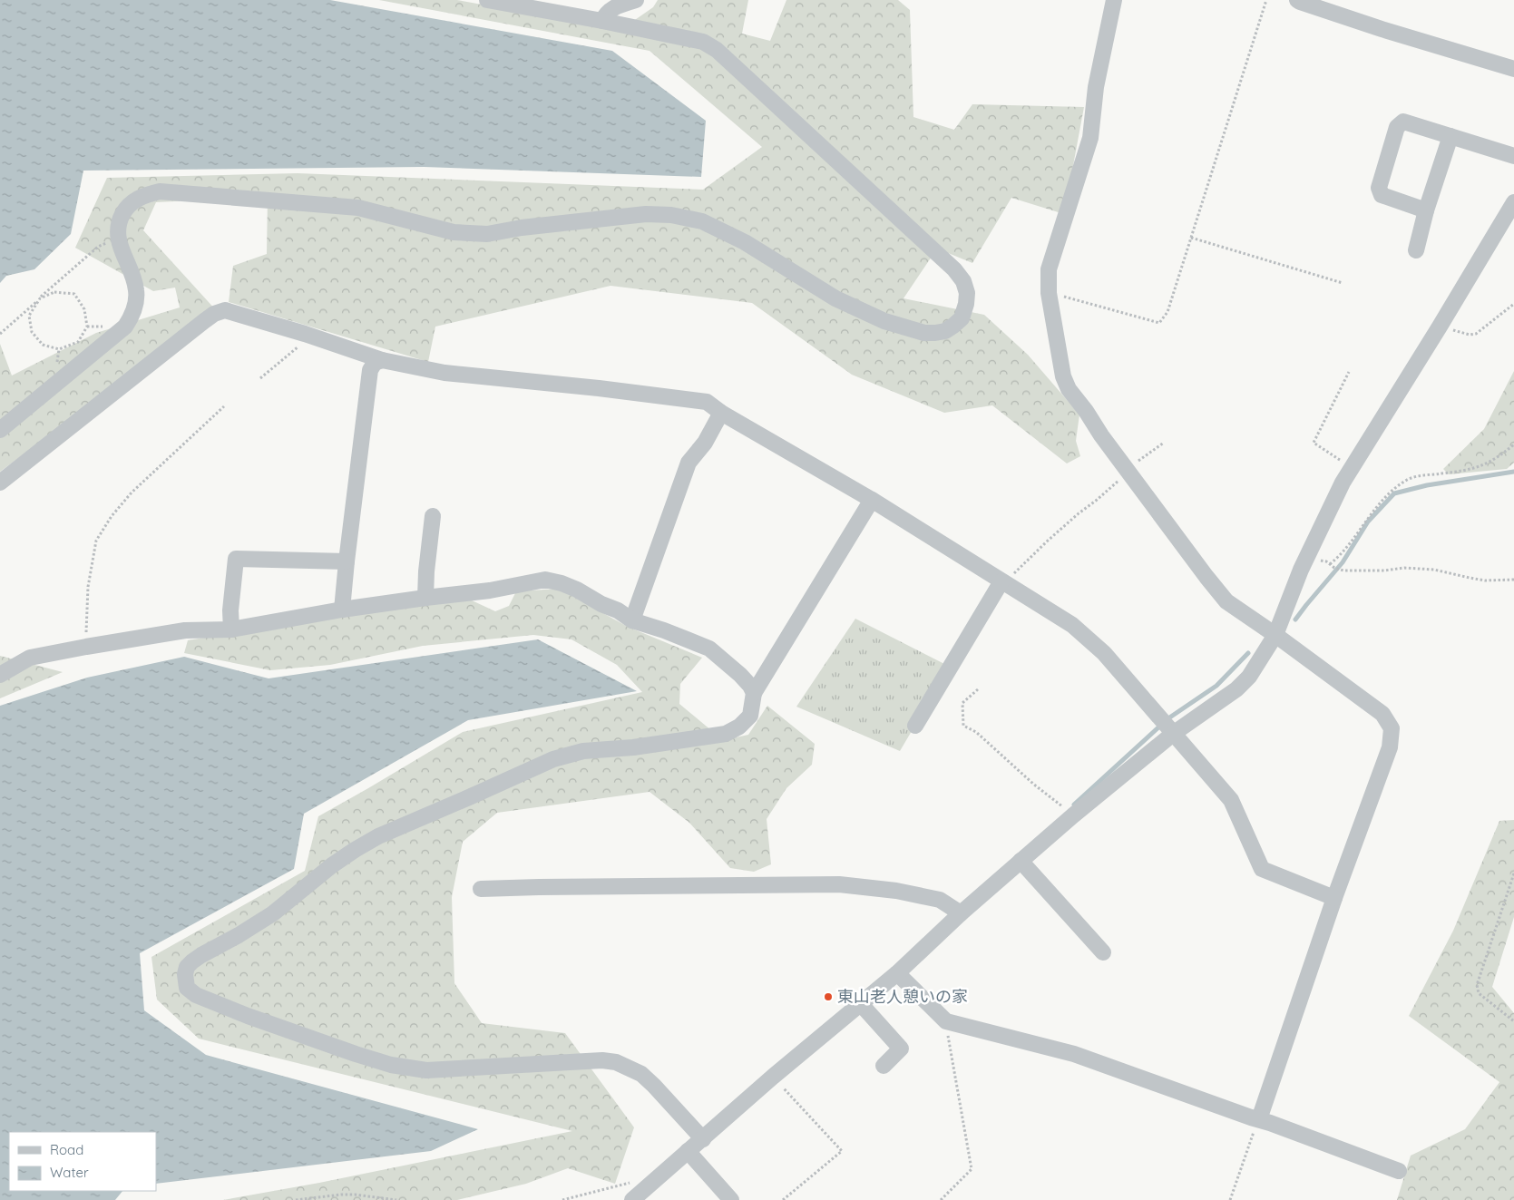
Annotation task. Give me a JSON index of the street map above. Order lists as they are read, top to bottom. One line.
{"places":["東山老人憩いの家"],"legend":["Road","Water"]}
